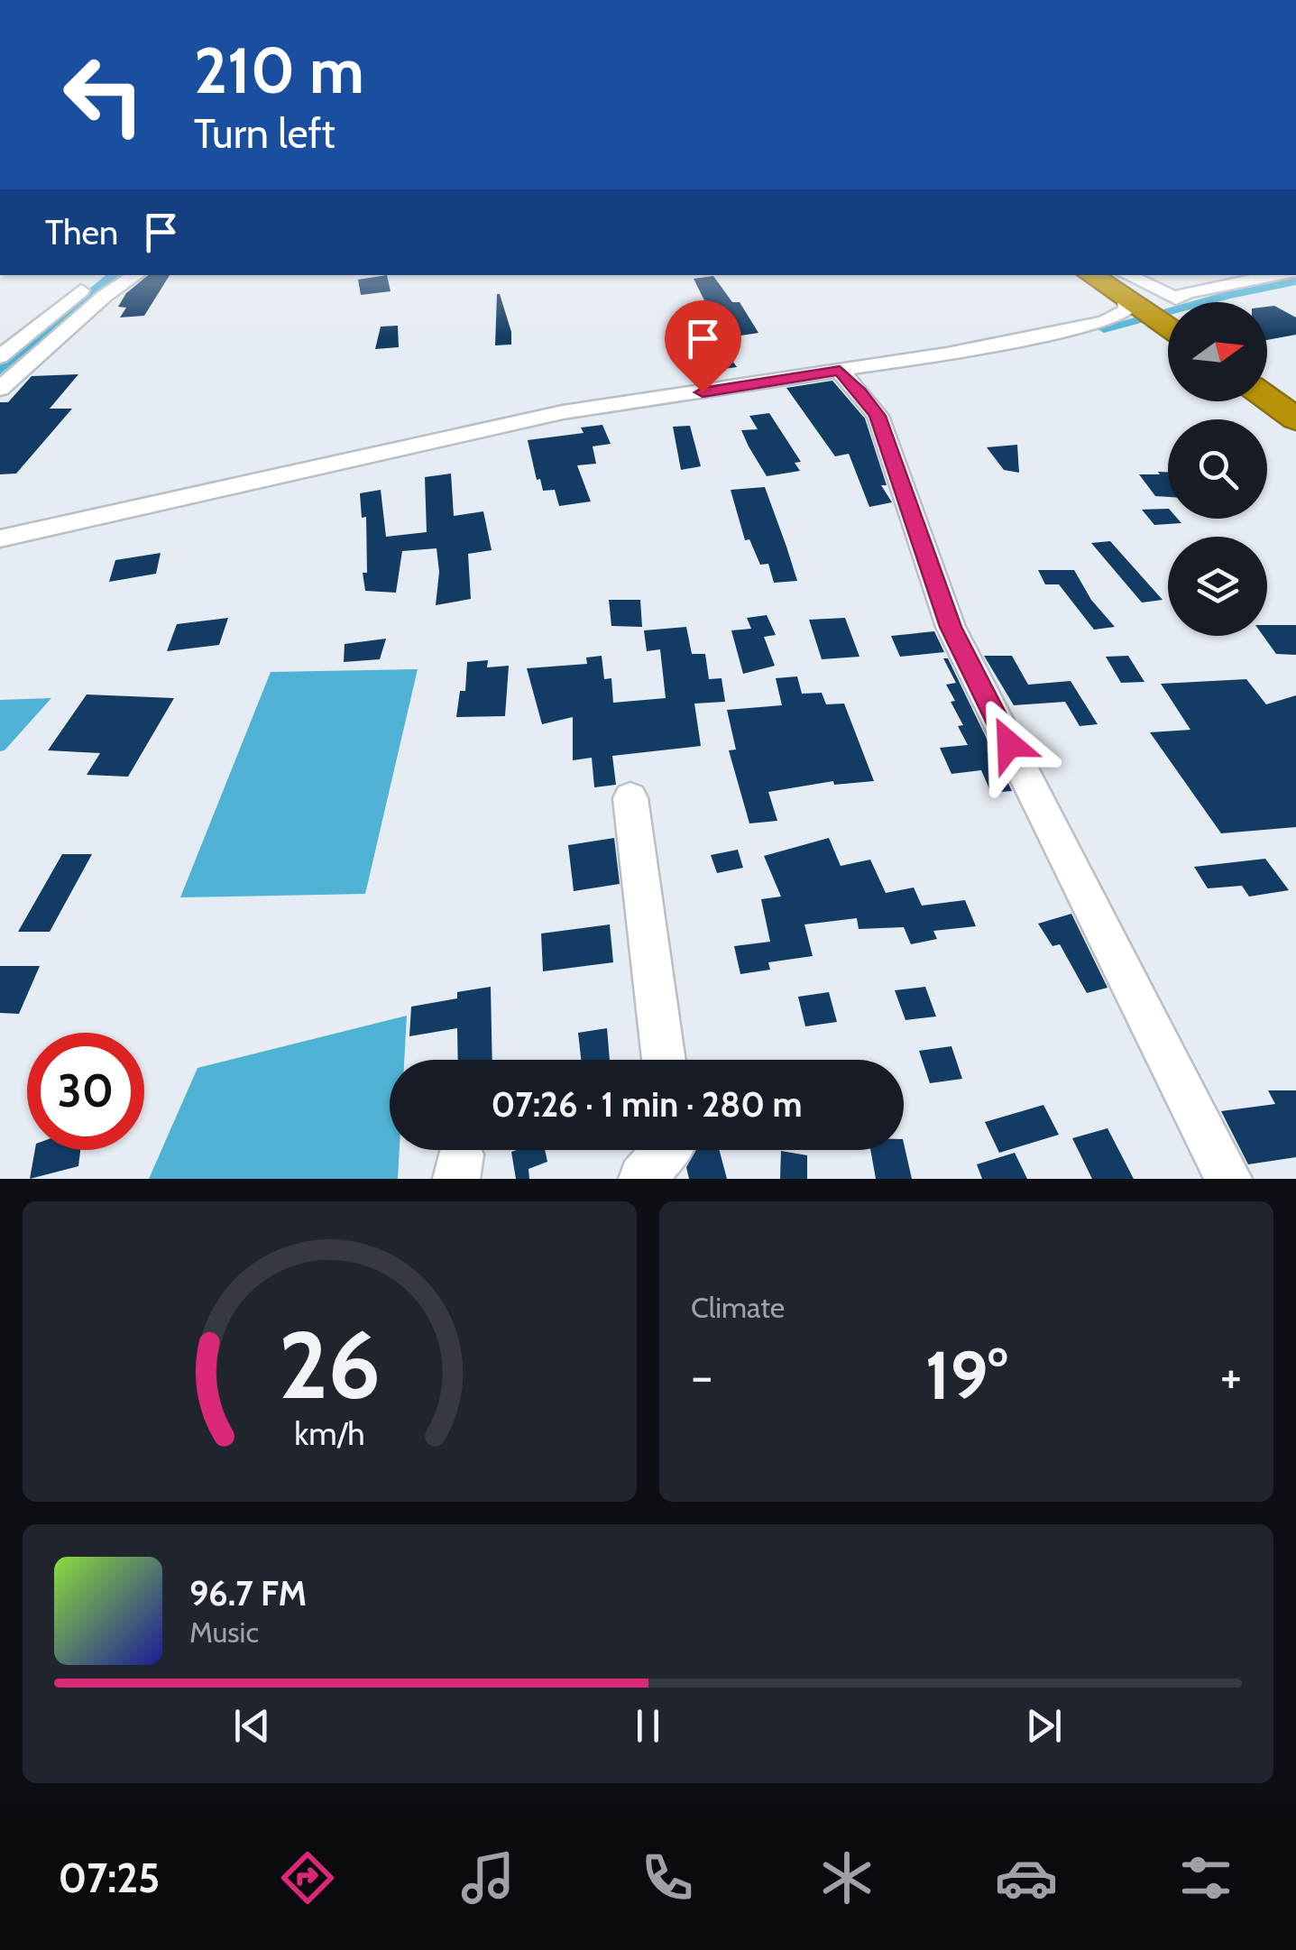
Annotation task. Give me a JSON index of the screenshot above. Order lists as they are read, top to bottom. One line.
{"north":"right","page":{"turn":["210 m","Turn left"],"then":"Then","limit":"30","trip":"07:26 · 1 min · 280 m","tile":"Climate","heat":["−","19°","+"],"song":["96.7 FM","Music"],"tabs":"07:25","gauge":["26","km/h"]}}
